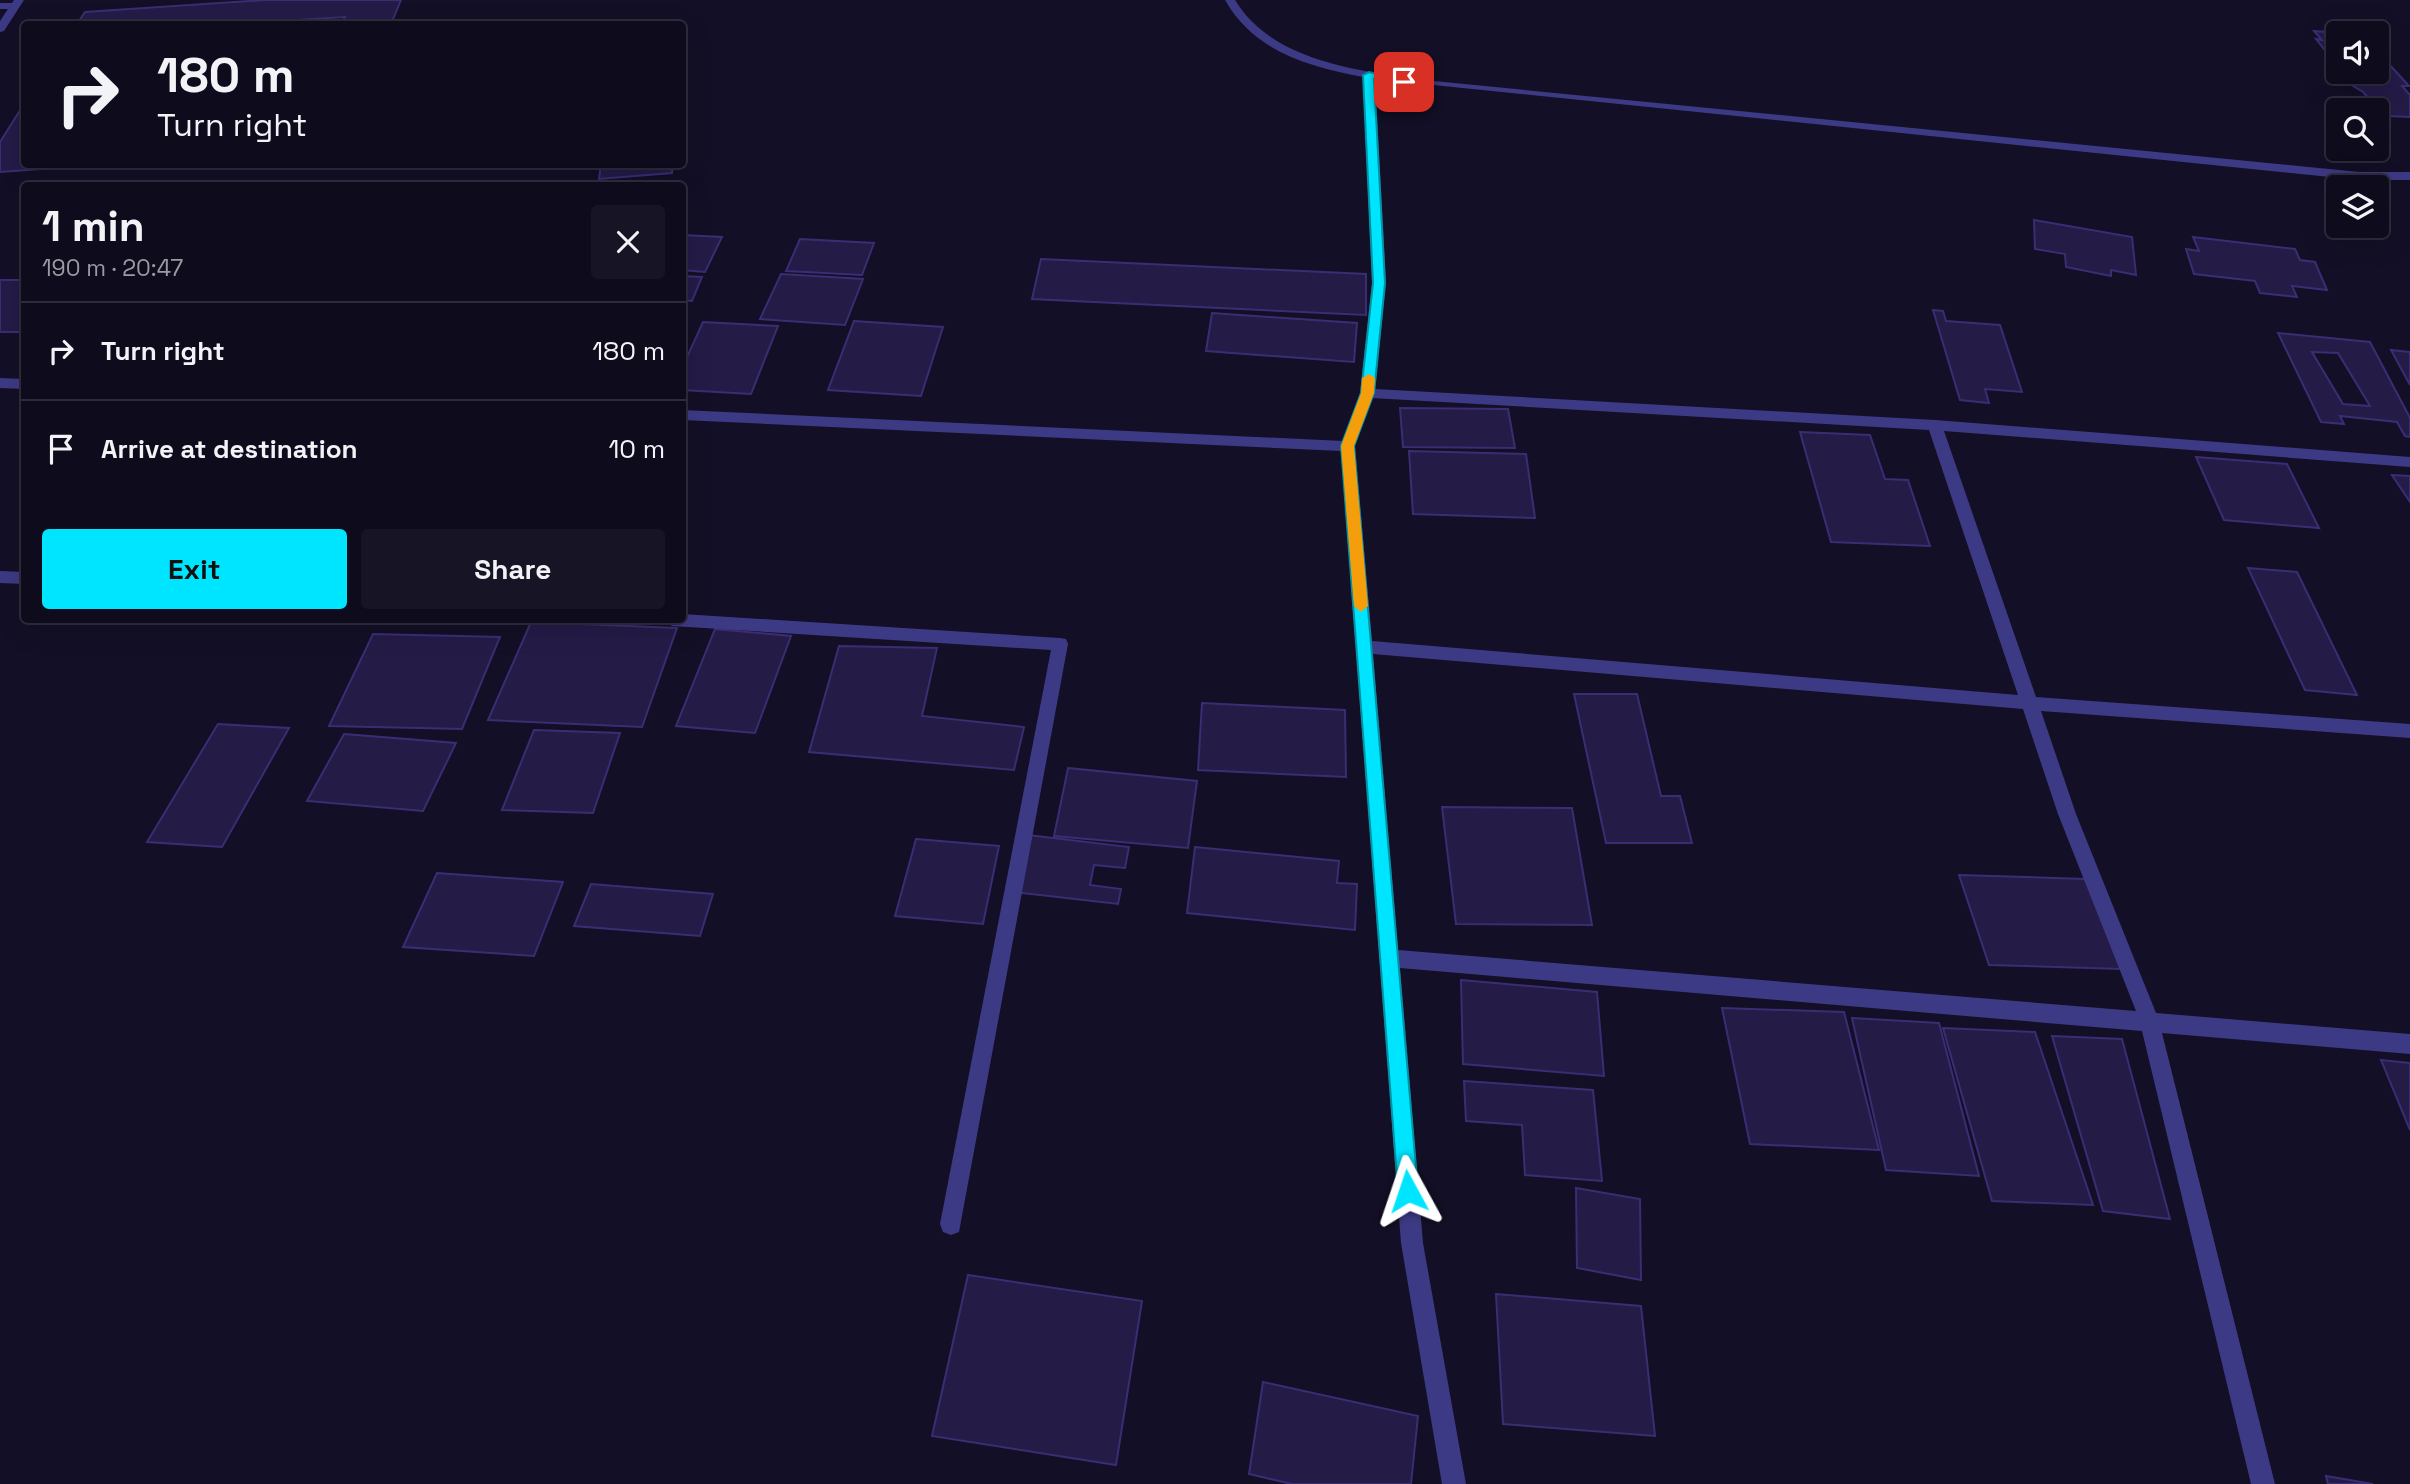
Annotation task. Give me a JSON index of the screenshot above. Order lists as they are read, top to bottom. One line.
{"page":{"turn":["180 m","Turn right"],"heading":["1 min","190 m · 20:47"],"list":[{"name":"Turn right","value":"180 m"},{"name":"Arrive at destination","value":"10 m"}],"buttons":["Exit","Share"]}}
